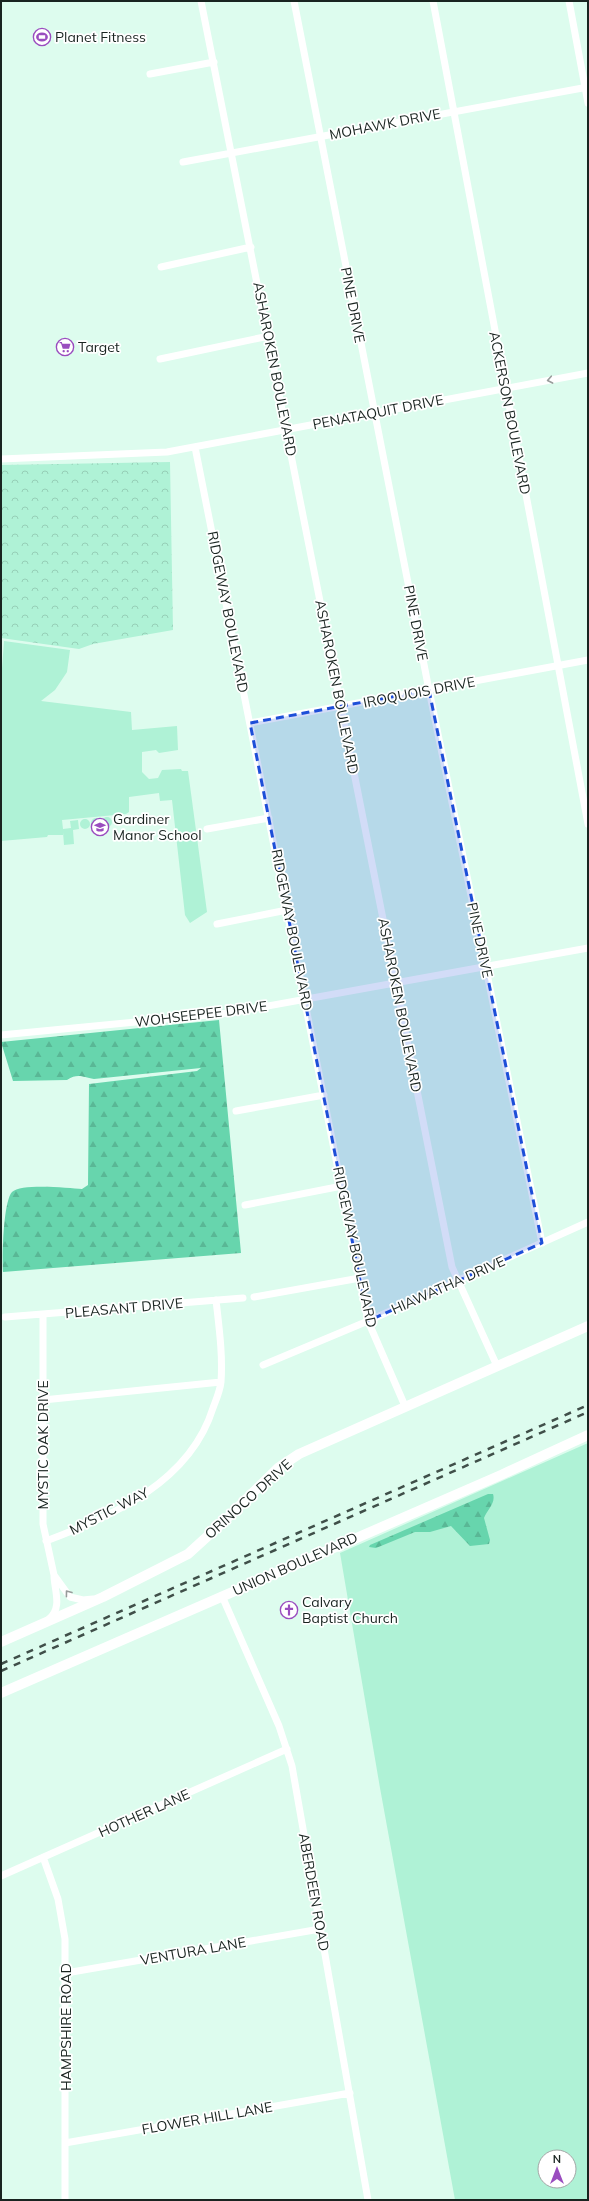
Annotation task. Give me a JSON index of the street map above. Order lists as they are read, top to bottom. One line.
{"streets":{"street":["MOHAWK DRIVE","PINE DRIVE","ASHAROKEN BOULEVARD","PENATAQUIT DRIVE","ACKERSON BOULEVARD","RIDGEWAY BOULEVARD","IROQUOIS DRIVE","WOHSEEPEE DRIVE","HIAWATHA DRIVE","PLEASANT DRIVE","MYSTIC OAK DRIVE","ORINOCO DRIVE","MYSTIC WAY","UNION BOULEVARD","HOTHER LANE","ABERDEEN ROAD","VENTURA LANE","HAMPSHIRE ROAD","FLOWER HILL LANE"]},"crossings":[["MOHAWK DRIVE","PINE DRIVE"],["MOHAWK DRIVE","ASHAROKEN BOULEVARD"],["MOHAWK DRIVE","ACKERSON BOULEVARD"],["PINE DRIVE","PENATAQUIT DRIVE"],["PINE DRIVE","IROQUOIS DRIVE"],["PINE DRIVE","WOHSEEPEE DRIVE"],["PINE DRIVE","HIAWATHA DRIVE"],["ASHAROKEN BOULEVARD","PENATAQUIT DRIVE"],["ASHAROKEN BOULEVARD","IROQUOIS DRIVE"],["ASHAROKEN BOULEVARD","WOHSEEPEE DRIVE"],["ASHAROKEN BOULEVARD","HIAWATHA DRIVE"],["ASHAROKEN BOULEVARD","ORINOCO DRIVE"],["PENATAQUIT DRIVE","ACKERSON BOULEVARD"],["PENATAQUIT DRIVE","RIDGEWAY BOULEVARD"],["ACKERSON BOULEVARD","IROQUOIS DRIVE"],["RIDGEWAY BOULEVARD","IROQUOIS DRIVE"],["RIDGEWAY BOULEVARD","WOHSEEPEE DRIVE"],["RIDGEWAY BOULEVARD","HIAWATHA DRIVE"],["RIDGEWAY BOULEVARD","ORINOCO DRIVE"],["PLEASANT DRIVE","MYSTIC OAK DRIVE"],["PLEASANT DRIVE","MYSTIC WAY"],["MYSTIC OAK DRIVE","ORINOCO DRIVE"],["MYSTIC OAK DRIVE","MYSTIC WAY"],["UNION BOULEVARD","ABERDEEN ROAD"],["HOTHER LANE","ABERDEEN ROAD"],["HOTHER LANE","HAMPSHIRE ROAD"],["ABERDEEN ROAD","VENTURA LANE"],["ABERDEEN ROAD","FLOWER HILL LANE"],["VENTURA LANE","HAMPSHIRE ROAD"],["HAMPSHIRE ROAD","FLOWER HILL LANE"]],"places":{"sports":["Planet Fitness"],"supermarket":["Target"],"school or university":["Gardiner Manor School"],"church":["Calvary Baptist Church"]},"north":"top"}
